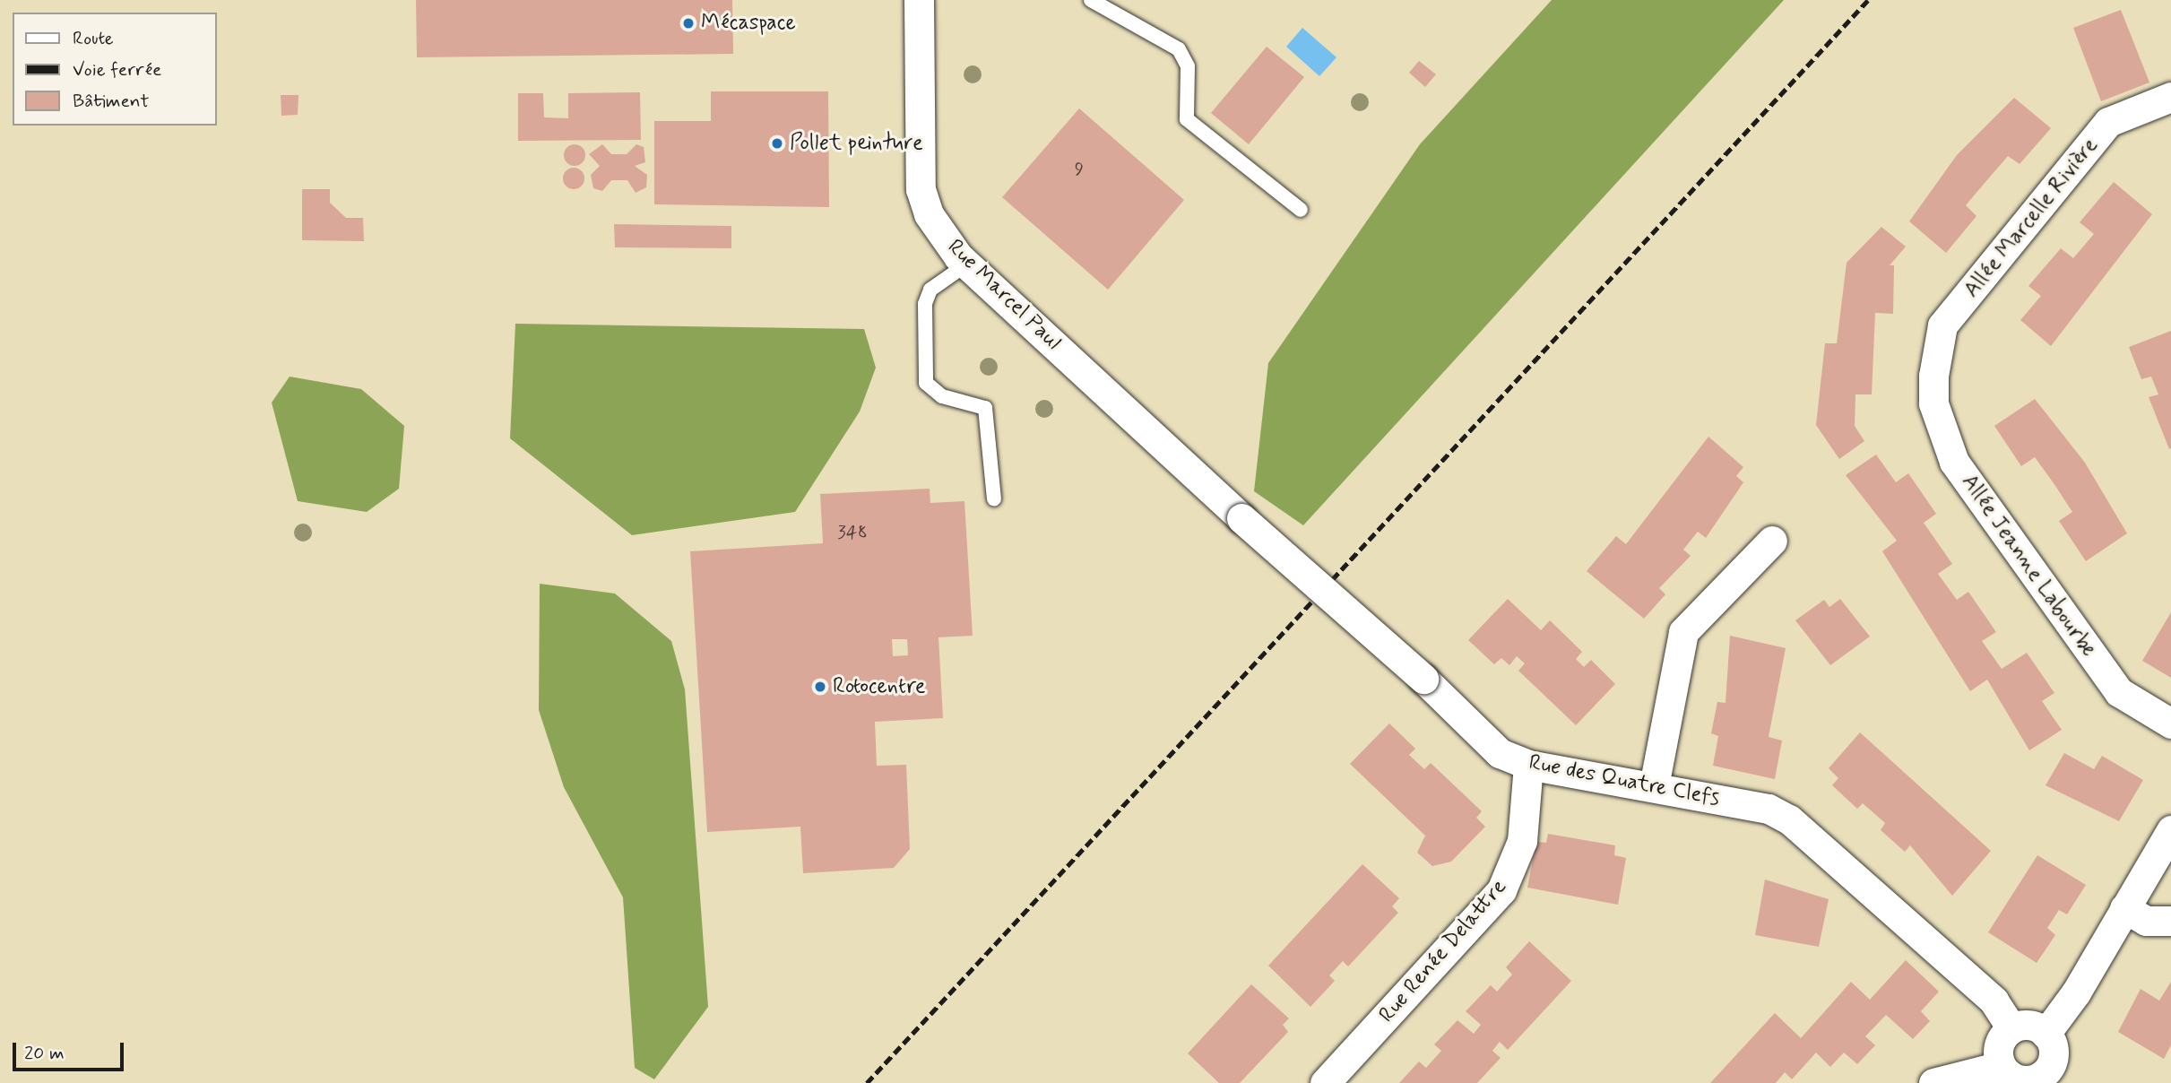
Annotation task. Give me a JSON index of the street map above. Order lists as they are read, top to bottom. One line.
{"streets":{"street":["Allée Marcelle Rivière","Rue Marcel Paul","Allée Jeanne Labourbe","Rue des Quatre Clefs","Rue Renée Delattre"]},"crossings":[["Allée Marcelle Rivière","Allée Jeanne Labourbe"],["Rue Marcel Paul","Rue des Quatre Clefs"],["Rue des Quatre Clefs","Rue Renée Delattre"]],"places":["Mécaspace","Pollet peinture","Rotocentre"],"house_numbers":["9","348"],"legend":["Route","Voie ferrée","Bâtiment"],"scale_bar":"20 m"}
